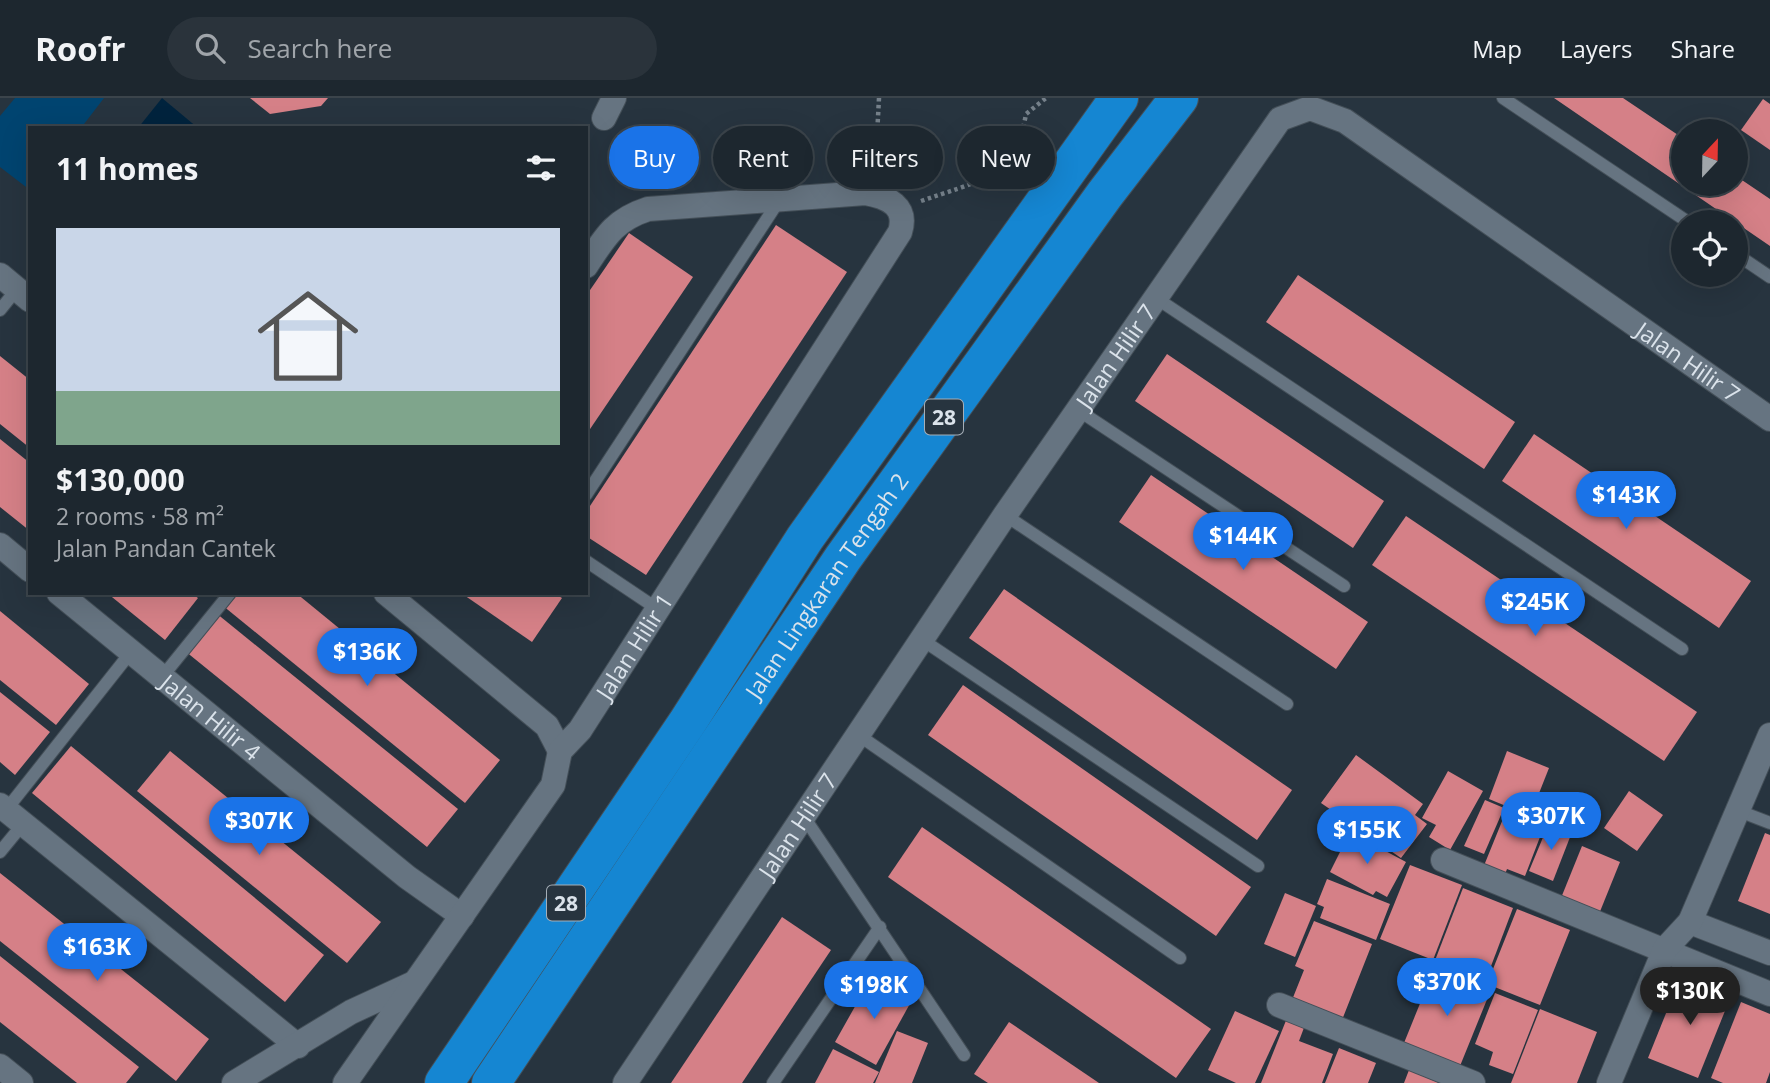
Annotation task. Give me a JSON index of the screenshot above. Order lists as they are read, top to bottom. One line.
{"streets":{"highway":["28","Jalan Lingkaran Tengah 2"],"street":["Jalan Hilir 7","Jalan Hilir 1","Jalan Hilir 4"]},"north":"top","page":{"header":"Roofr","search":"Search here","nav":["Map","Layers","Share"],"chip":["Buy","Rent","Filters","New"],"heading":"11 homes","list":[{"name":"$130,000","note":"2 rooms · 58 m² · Jalan Pandan Cantek"}],"price":["$143K","$144K","$245K","$136K","$307K","$307K","$155K","$163K","$370K","$198K","$130K"]}}
